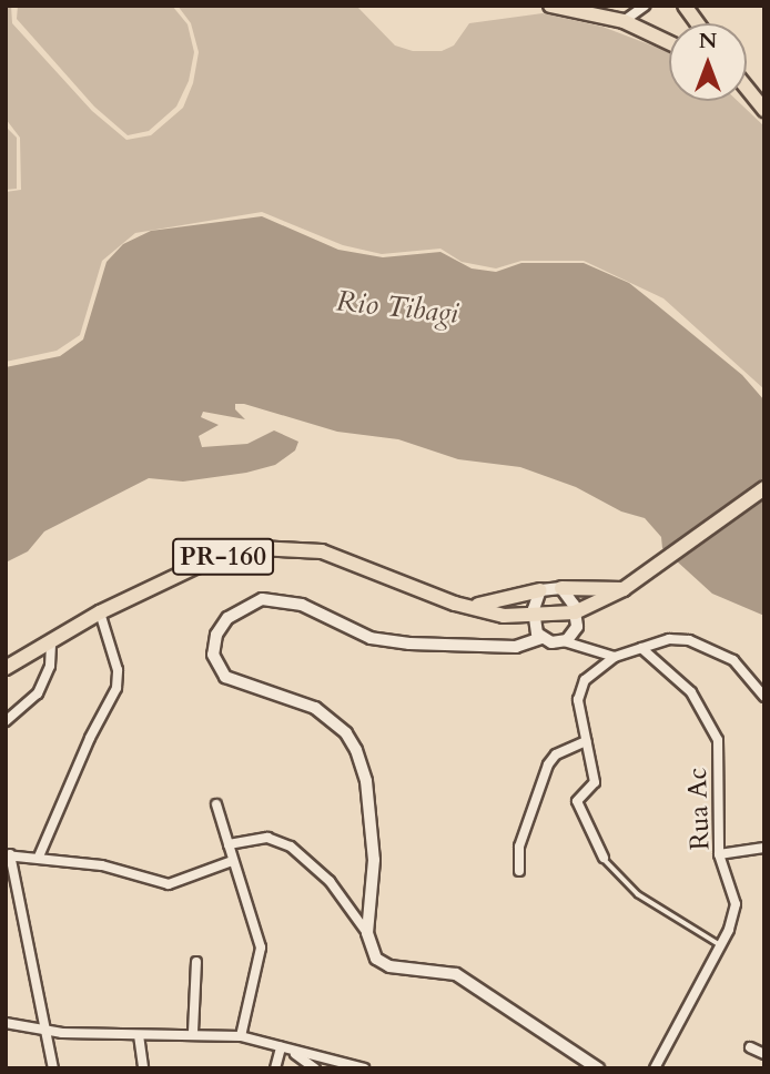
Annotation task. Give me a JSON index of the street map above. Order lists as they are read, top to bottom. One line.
{"streets":{"main road":["PR-160"],"street":["Rua Ac"]},"water":["Rio Tibagi"],"north":"top"}
